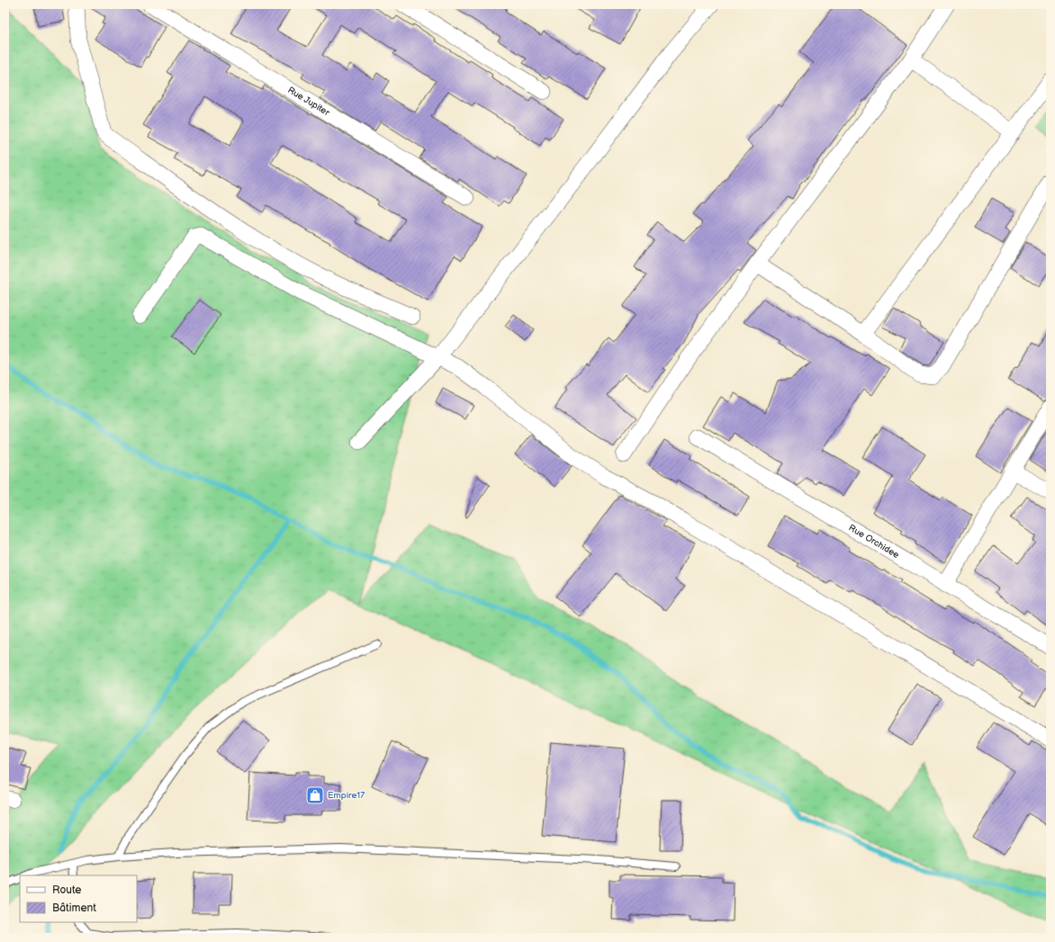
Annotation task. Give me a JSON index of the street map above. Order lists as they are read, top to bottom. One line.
{"streets":{"street":["Rue Jupiter","Rue Orchidee"]},"places":{"shop":["Empire17"]},"legend":["Route","Bâtiment"]}
